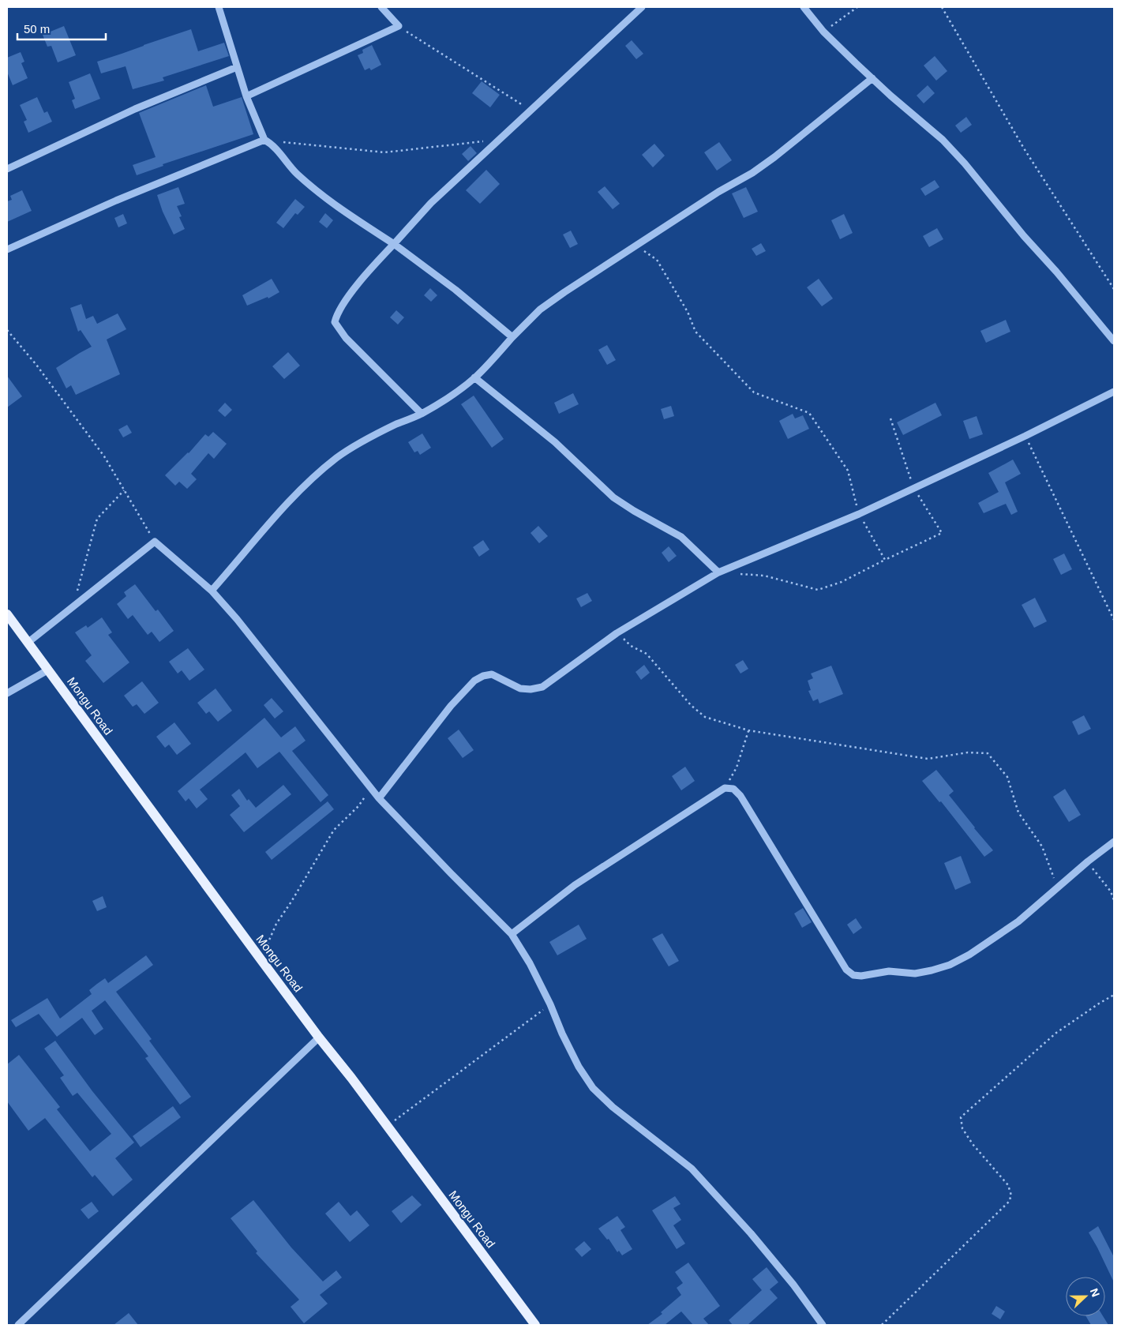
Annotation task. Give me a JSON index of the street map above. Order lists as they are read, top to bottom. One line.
{"streets":{"main road":["Mongu Road"]},"scale_bar":"50 m","north":"right"}
